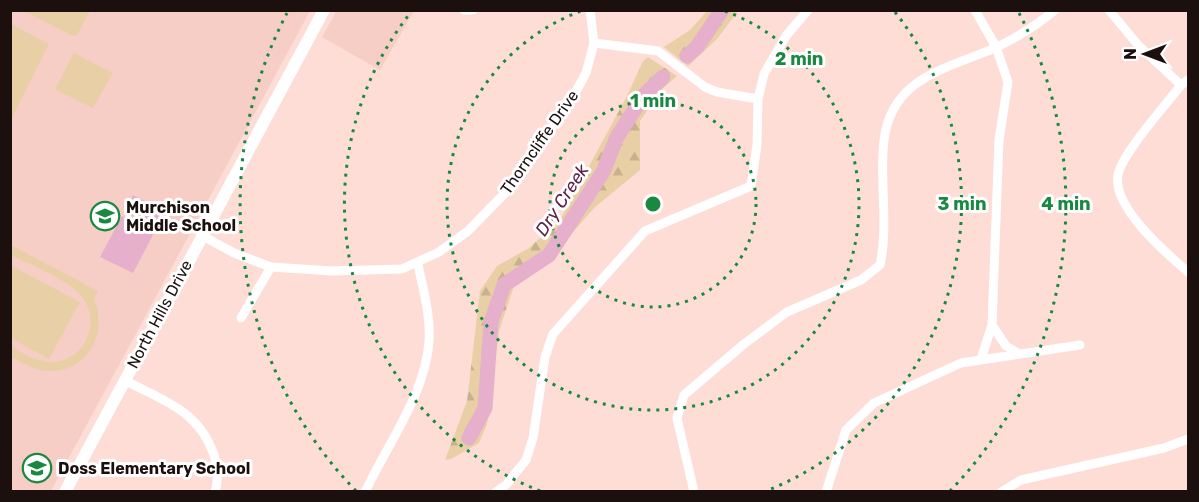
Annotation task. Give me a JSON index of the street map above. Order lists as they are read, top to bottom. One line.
{"streets":{"street":["Thorncliffe Drive","North Hills Drive"]},"crossings":[["Thorncliffe Drive","North Hills Drive"]],"water":["Dry Creek"],"places":{"school or university":["Murchison Middle School","Doss Elementary School"]},"north":"left","rings":["2 min","1 min","3 min","4 min"]}
